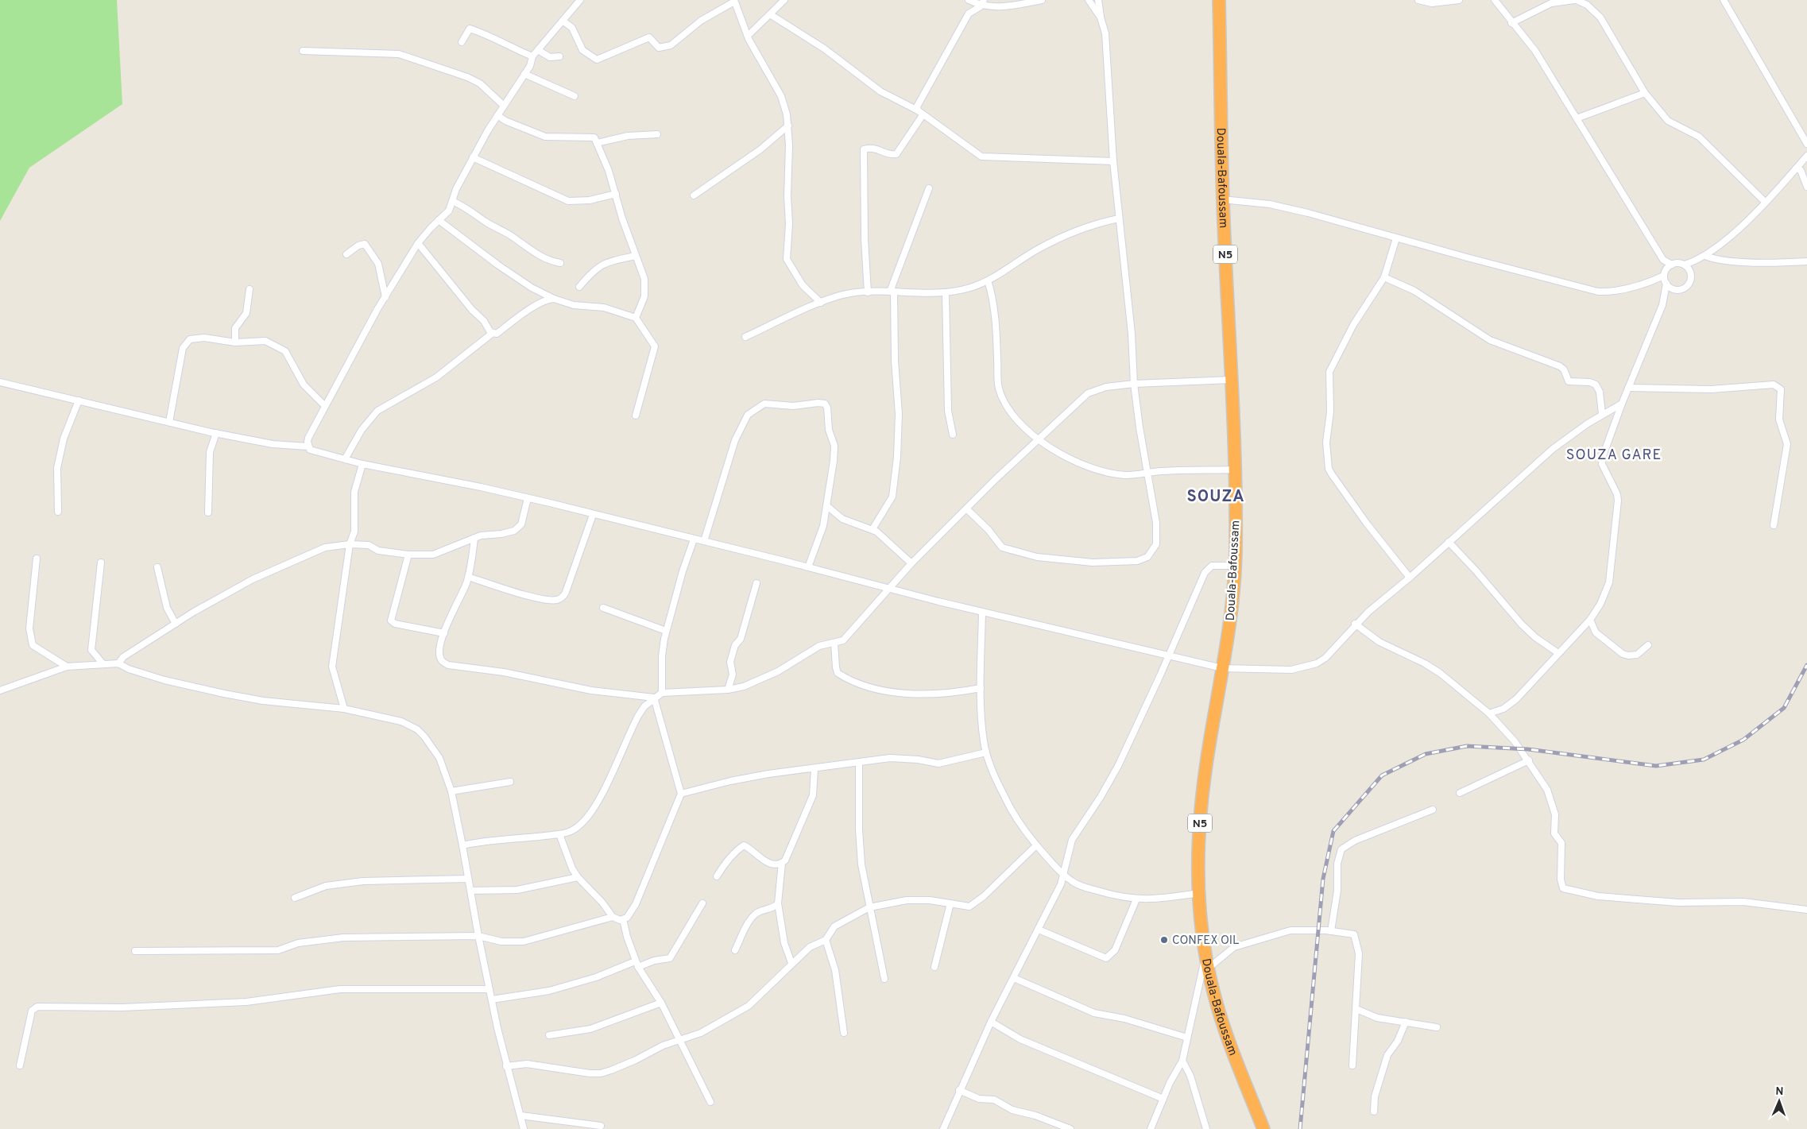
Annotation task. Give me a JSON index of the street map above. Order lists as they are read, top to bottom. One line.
{"streets":{"highway":["Douala-Bafoussam","N5"]},"districts":["SOUZA GARE","SOUZA"],"places":["CONFEX OIL"],"north":"top"}
